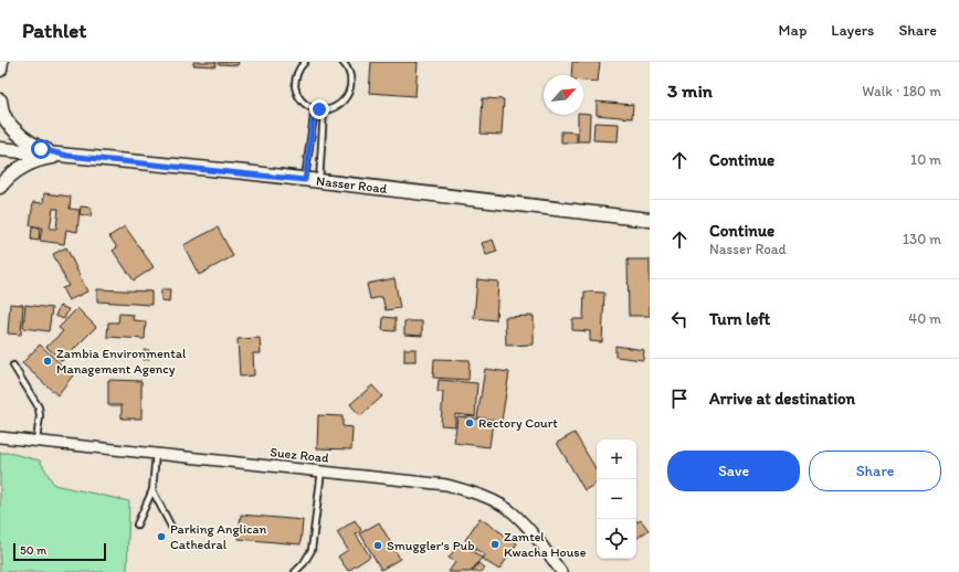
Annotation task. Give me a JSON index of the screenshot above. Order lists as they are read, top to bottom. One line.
{"streets":{"main road":["Nasser Road"],"street":["Suez Road"]},"places":["Zambia Environmental Management Agency","Rectory Court","Parking Anglican Cathedral","Zamtel Kwacha House","Smuggler's Pub"],"scale_bar":"50 m","north":"top right","page":{"header":"Pathlet","nav":["Map","Layers","Share"],"heading":["3 min","Walk · 180 m"],"list":[["Continue","10 m"],["Continue","Nasser Road","130 m"],["Turn left","40 m"],"Arrive at destination"],"buttons":["Save","Share"],"map_buttons":["+","−"],"scale":"50 m"}}
